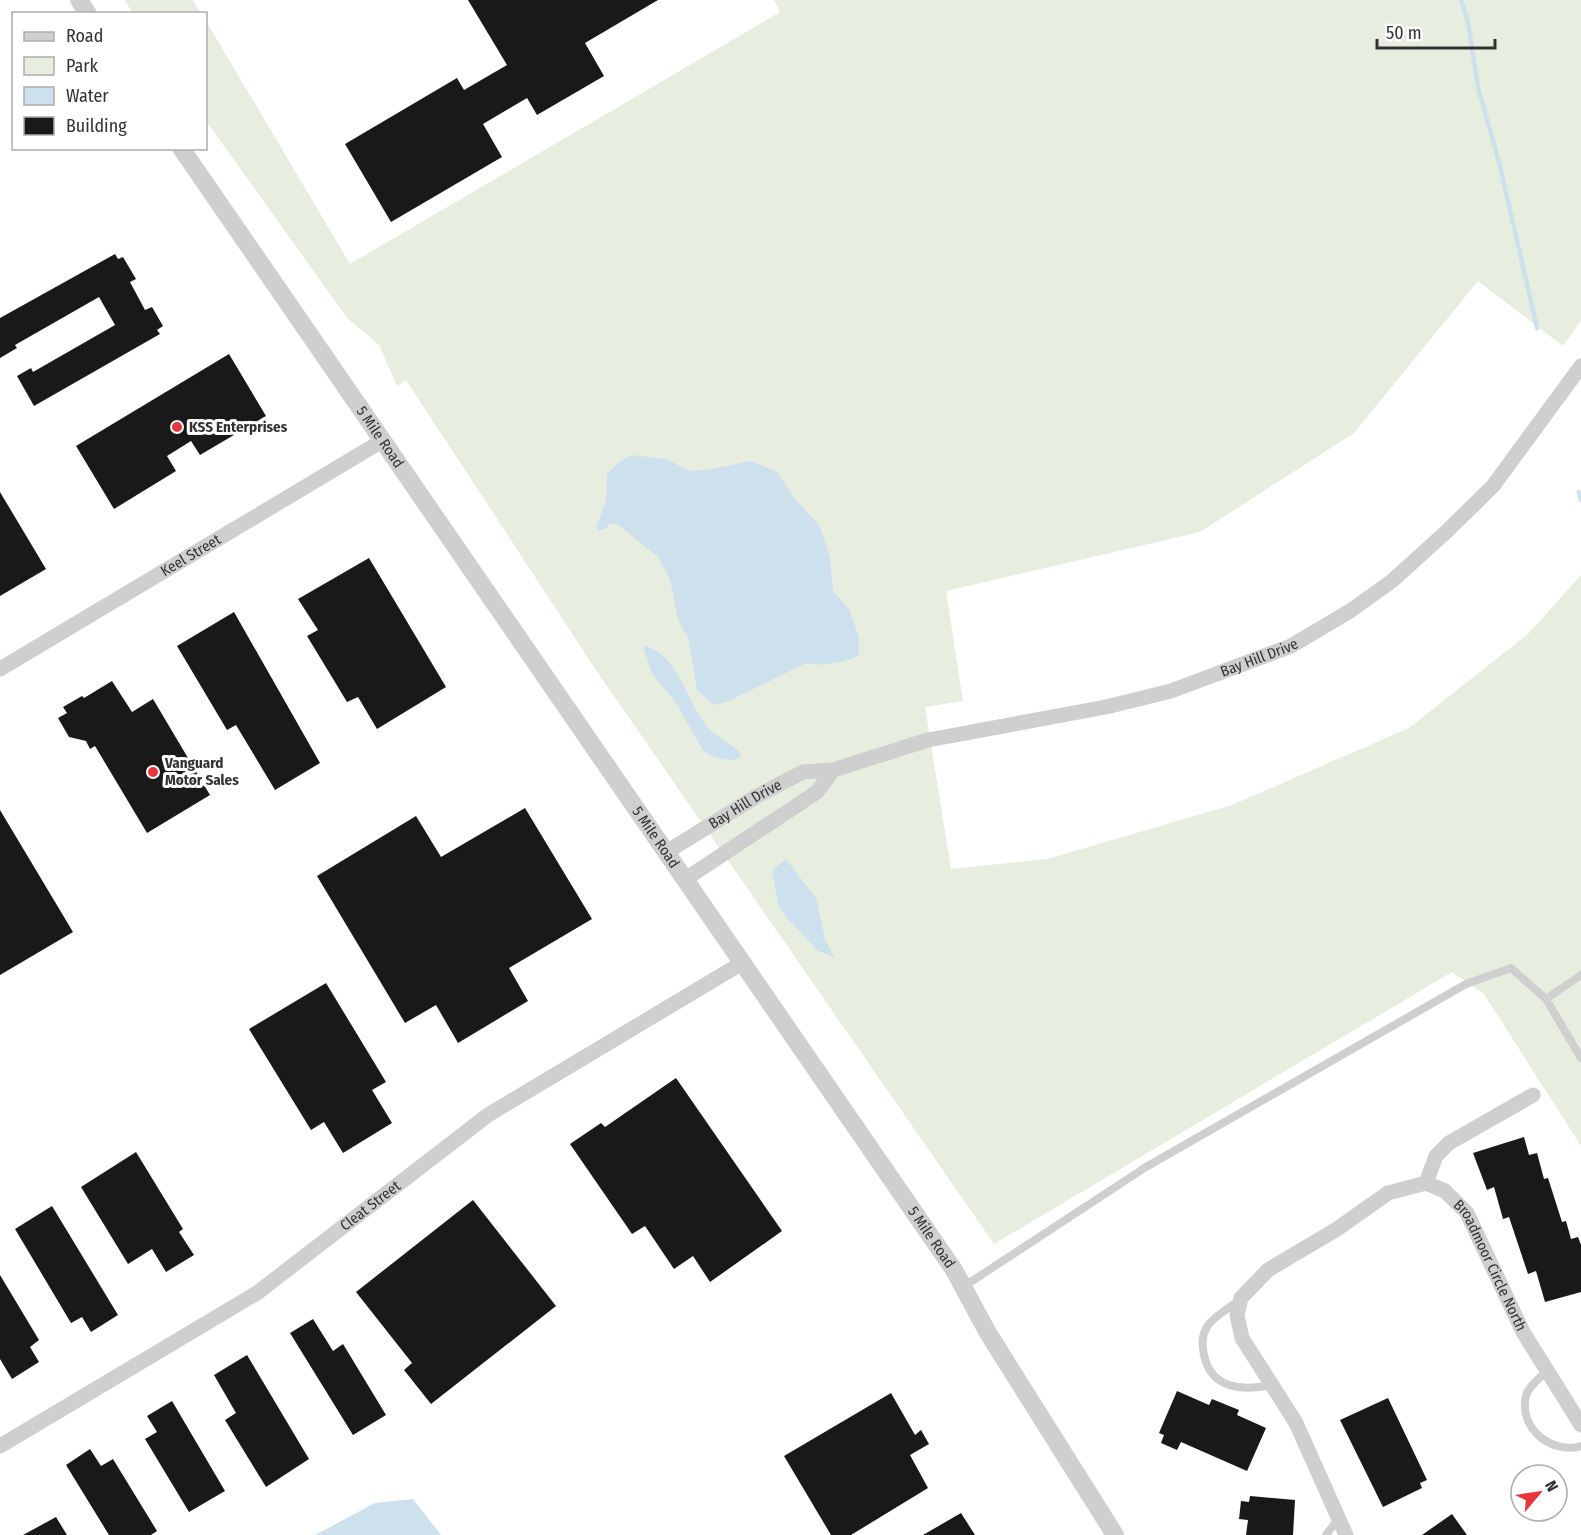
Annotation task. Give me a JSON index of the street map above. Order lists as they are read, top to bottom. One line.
{"streets":{"street":["5 Mile Road","Keel Street","Bay Hill Drive","Cleat Street","Broadmoor Circle North"]},"crossings":[["5 Mile Road","Keel Street"],["5 Mile Road","Bay Hill Drive"],["5 Mile Road","Cleat Street"]],"places":["KSS Enterprises","Vanguard Motor Sales"],"legend":["Road","Park","Water","Building"],"scale_bar":"50 m","north":"top right"}
